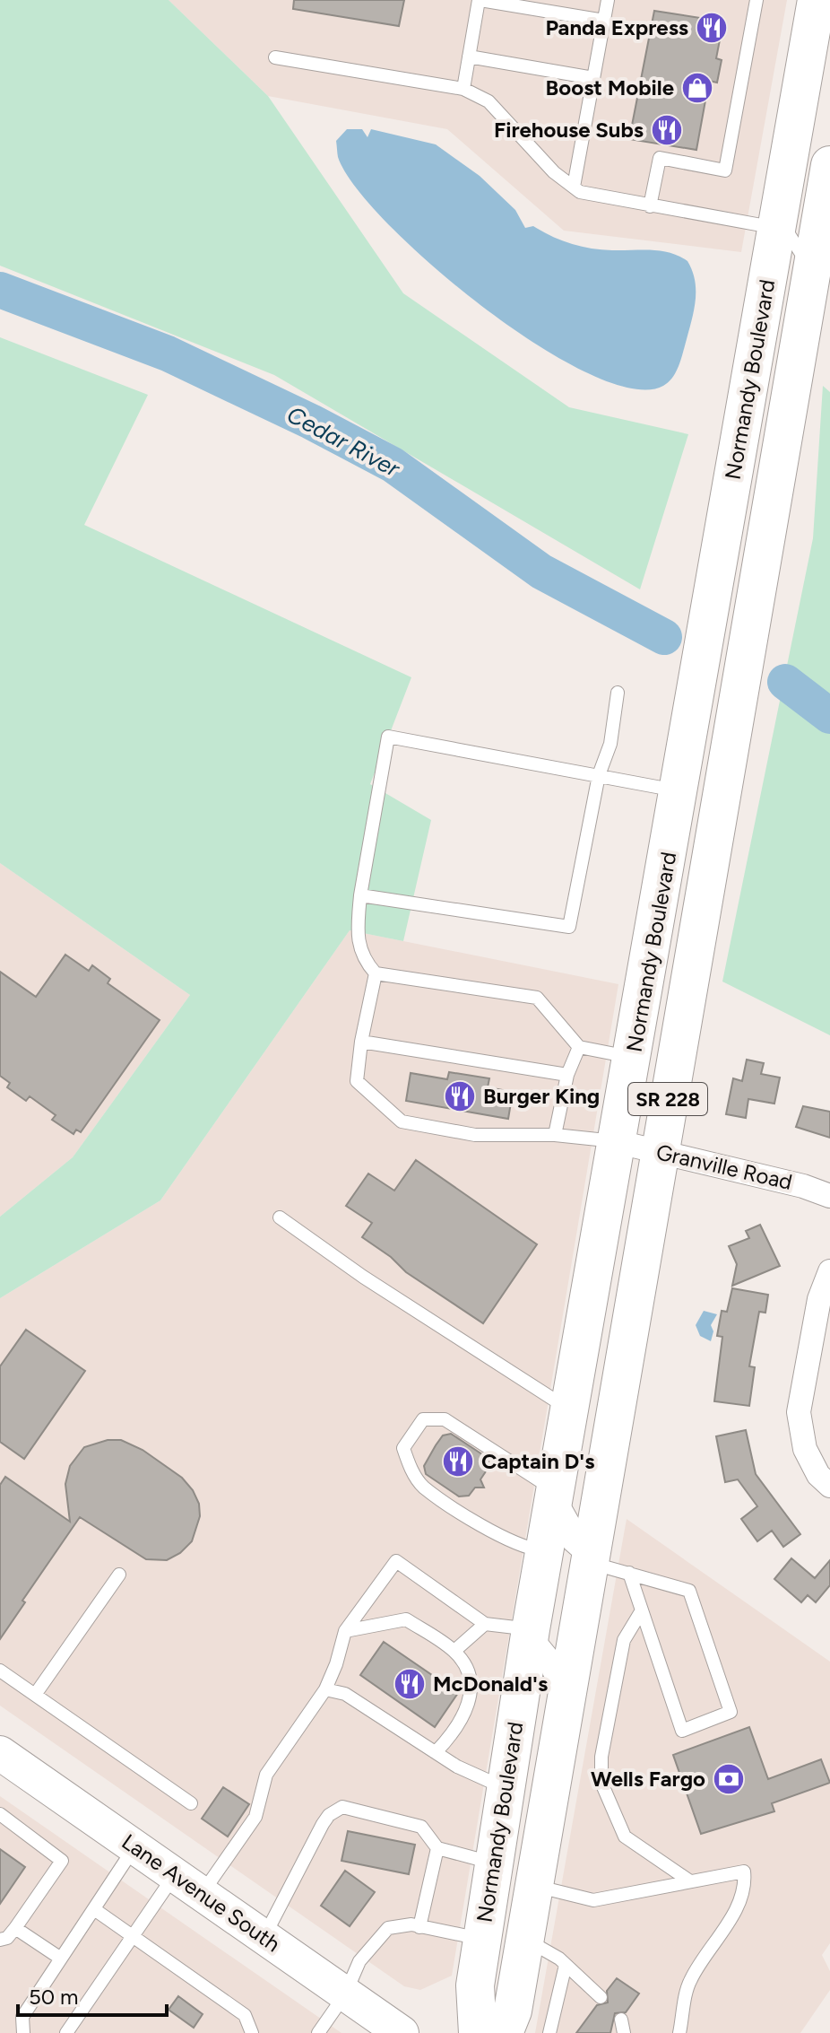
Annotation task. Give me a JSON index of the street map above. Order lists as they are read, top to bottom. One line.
{"streets":{"main road":["Normandy Boulevard","SR 228","Lane Avenue South"],"street":["Granville Road"]},"crossings":[["Normandy Boulevard","Granville Road"]],"water":["Cedar River"],"places":{"restaurant":["Panda Express","Firehouse Subs","Burger King","Captain D's","McDonald's"],"shop":["Boost Mobile"],"bank":["Wells Fargo"]},"scale_bar":"50 m"}
